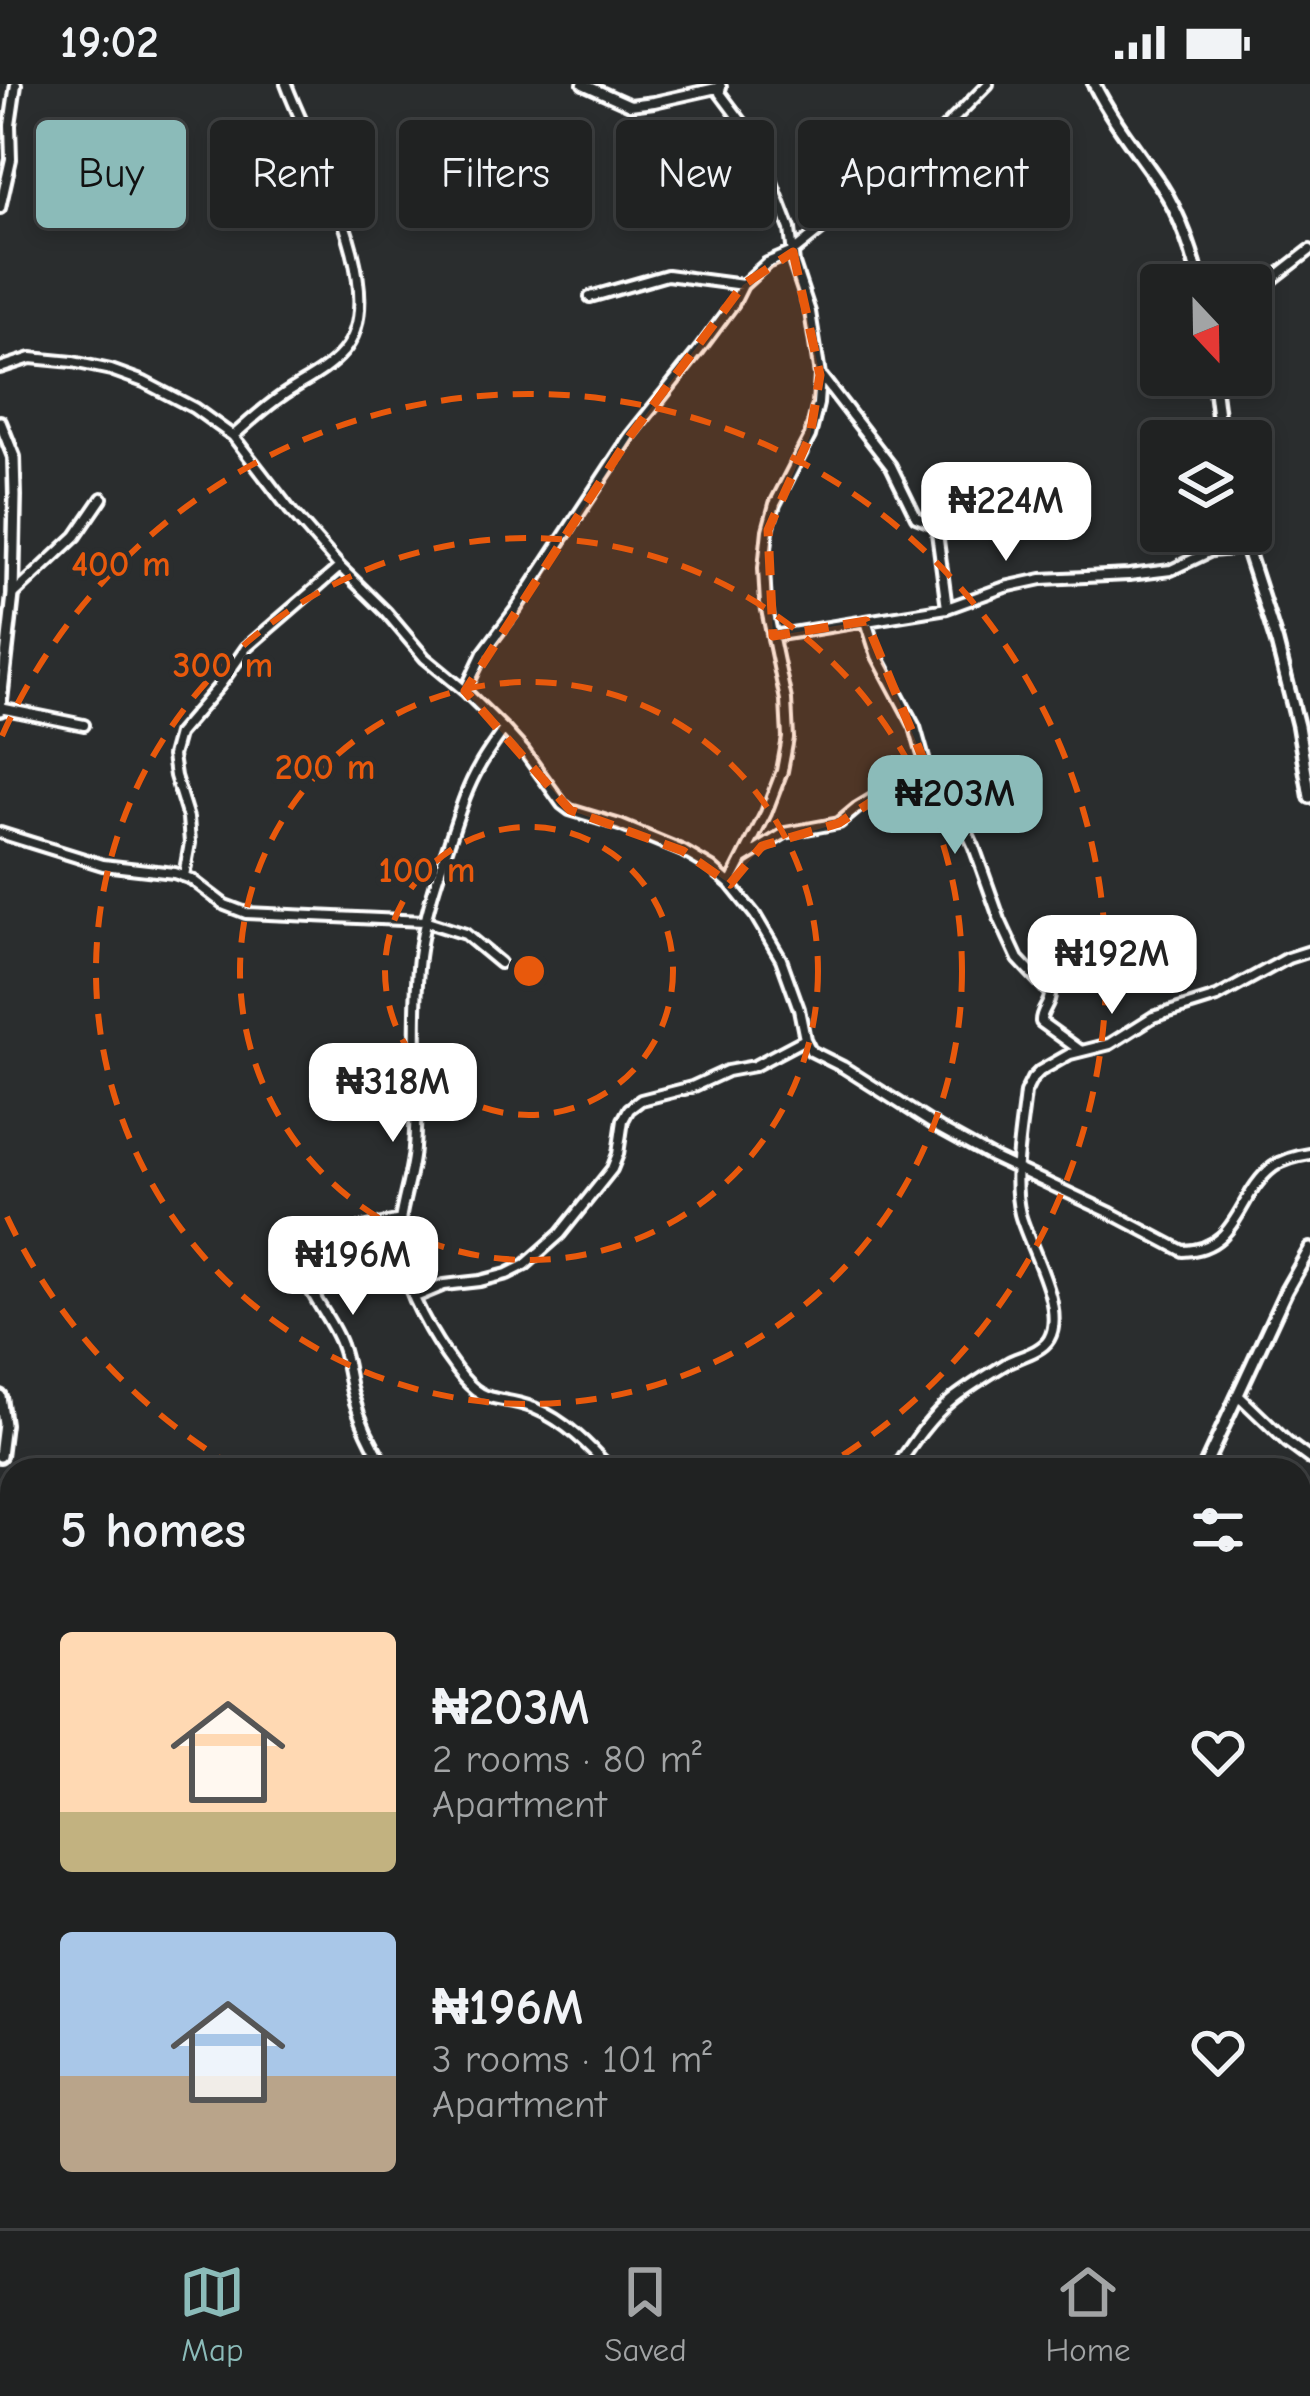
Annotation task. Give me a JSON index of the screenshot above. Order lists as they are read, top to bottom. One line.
{"north":"bottom","page":{"status":"19:02","chip":["Buy","Rent","Filters","New","Apartment"],"price":["₦224M","₦203M","₦192M","₦318M","₦196M"],"heading":"5 homes","list":[{"name":"₦203M","note":"2 rooms · 80 m² · Apartment"},{"name":"₦196M","note":"3 rooms · 101 m² · Apartment"}],"tabs":["Map","Saved","Home"]},"rings":["400 m","300 m","200 m","100 m"]}
